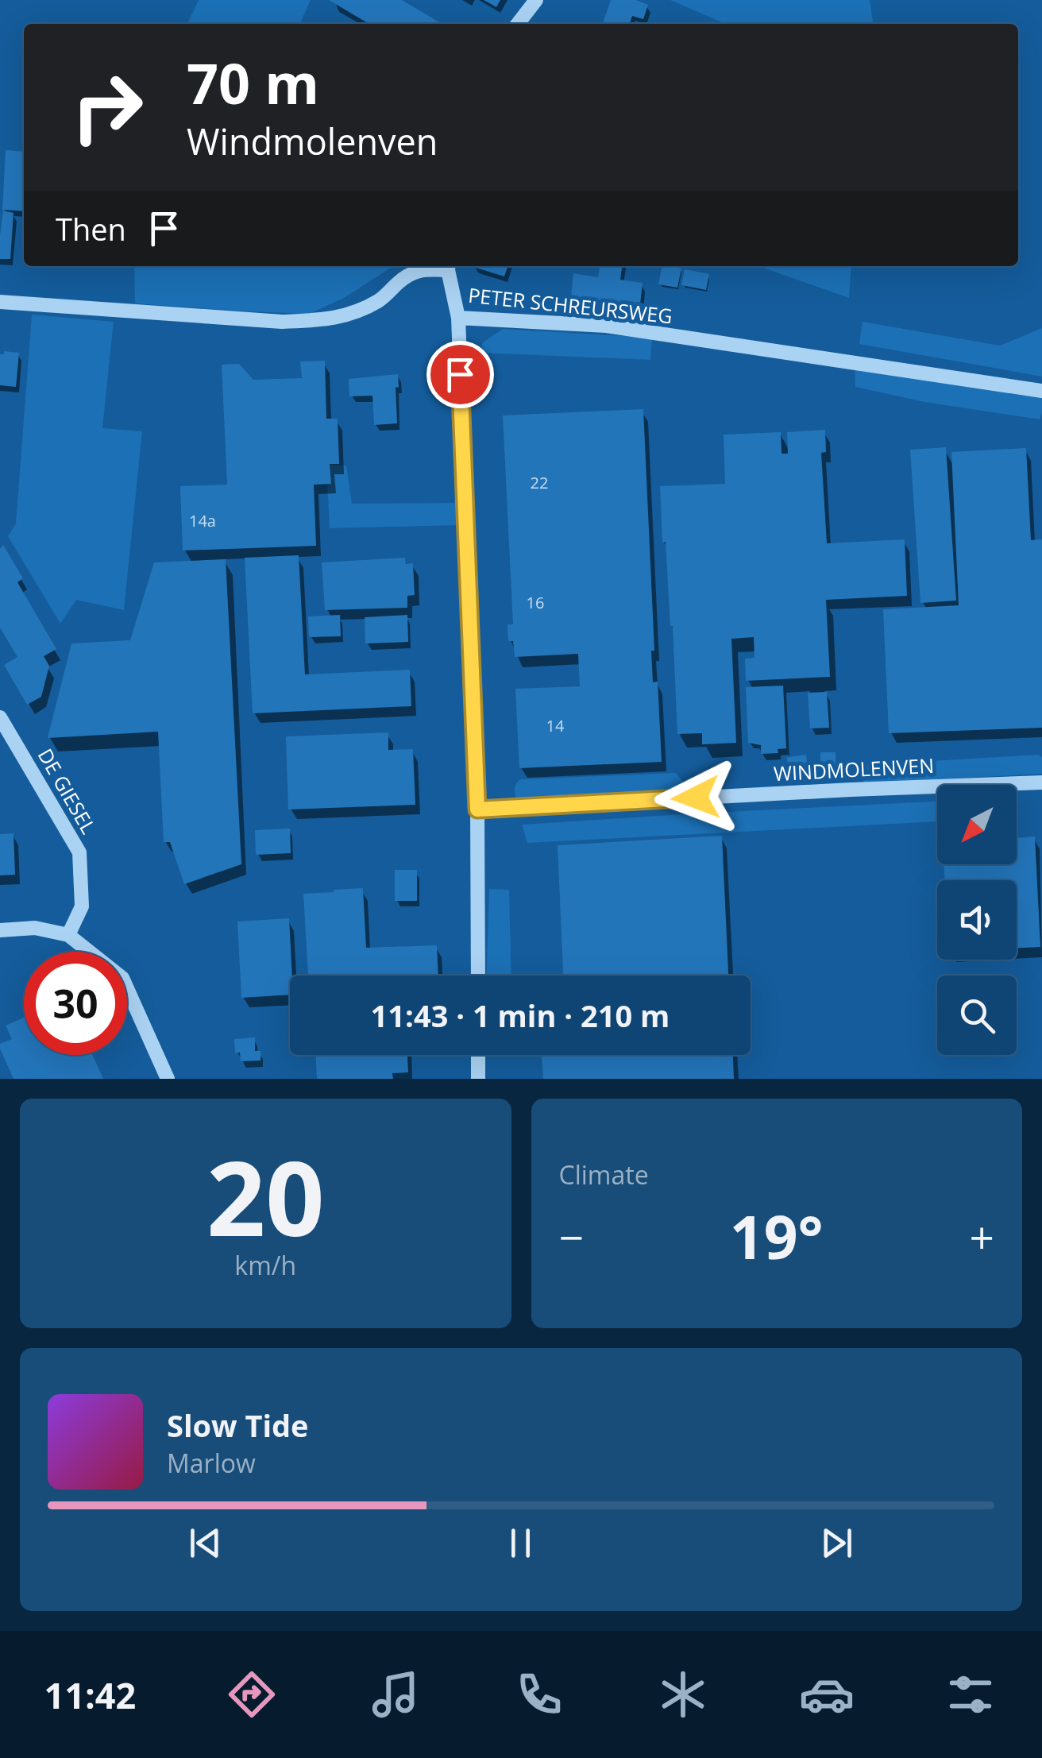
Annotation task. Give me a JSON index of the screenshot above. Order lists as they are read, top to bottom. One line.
{"streets":{"street":["PETER SCHREURSWEG","WINDMOLENVEN","DE GIESEL"]},"house_numbers":["22","14a","16","14"],"north":"bottom left","page":{"turn":["70 m","Windmolenven"],"then":"Then","limit":"30","trip":"11:43 · 1 min · 210 m","tile":[["20","km/h"],"Climate"],"heat":["−","19°","+"],"song":["Slow Tide","Marlow"],"tabs":"11:42"}}
